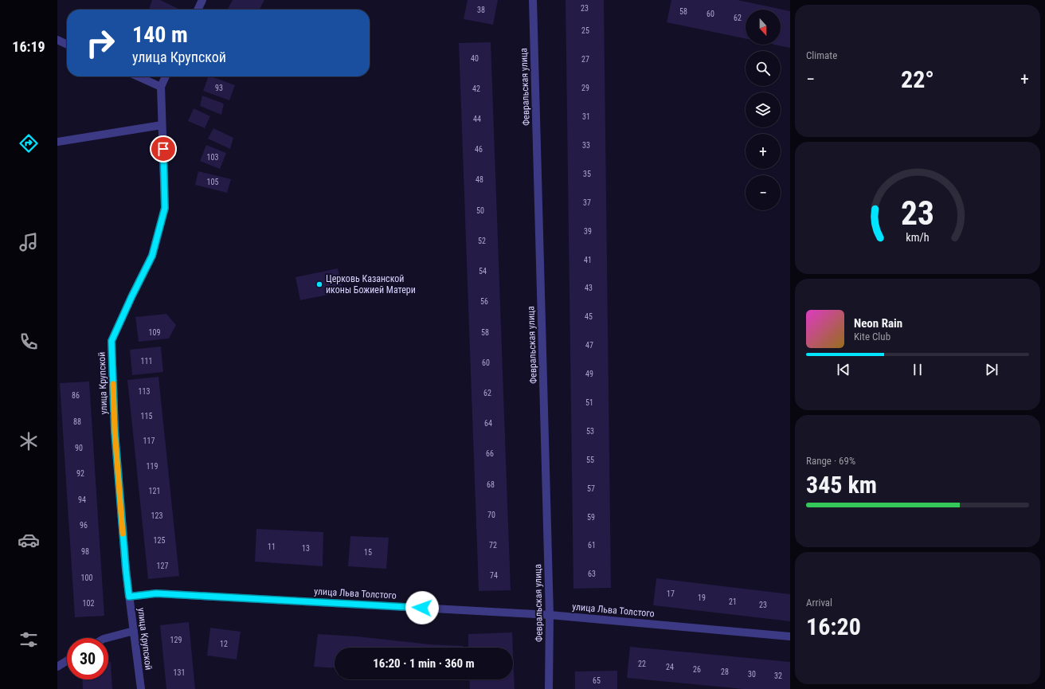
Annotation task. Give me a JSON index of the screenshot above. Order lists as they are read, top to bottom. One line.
{"streets":{"street":["Февральская улица","улица Крупской","улица Льва Толстого"]},"crossings":[["Февральская улица","улица Льва Толстого"],["улица Крупской","улица Льва Толстого"]],"places":["Церковь Казанской иконы Божией Матери"],"house_numbers":["23","38","58","60","62","25","40","27","93","29","42","31","44","33","46","103","35","48","105","37","50","39","52","41","54","43","56","45","109","58","47","111","60","49","113","62","86","51","115","88","64","53","117","90","66","55","119","92","68","57","121","94","70","123","59","96","125","72","61","11","13","98","15","127","63","74","100","17","19","21","102","23","129","12","22","24","26","28","131","30","32","65"],"north":"bottom","page":{"tabs":"16:19","tile":["Climate",["Range · 69%","345 km"],["Arrival","16:20"]],"map_buttons":["+","−"],"turn":["140 m","улица Крупской"],"heat":["−","22°","+"],"song":["Neon Rain","Kite Club"],"limit":"30","trip":"16:20 · 1 min · 360 m","gauge":["23","km/h"]}}
